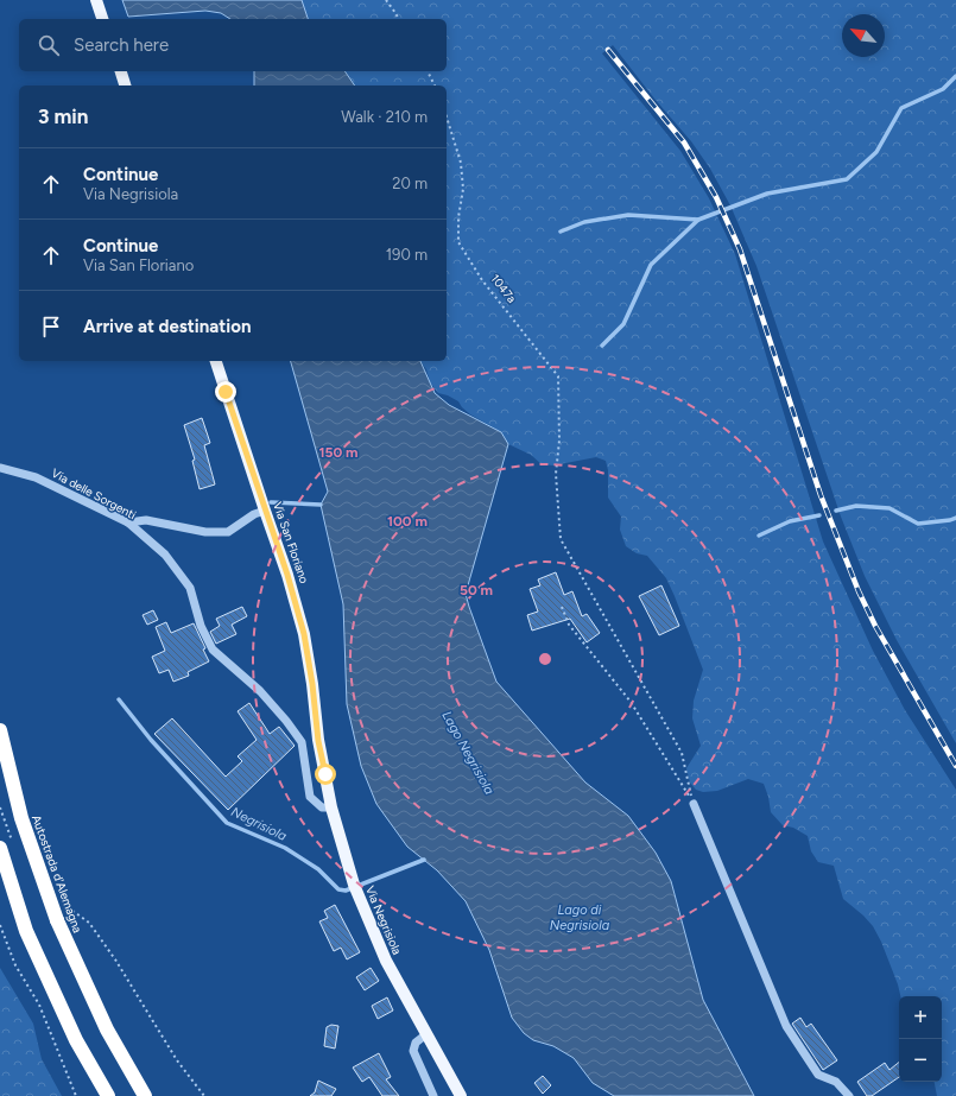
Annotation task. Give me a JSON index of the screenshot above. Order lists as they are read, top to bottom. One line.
{"streets":{"highway":["Autostrada d'Alemagna"],"main road":["Via San Floriano","Via Negrisiola"],"street":["Via delle Sorgenti"],"path":["1047a"]},"crossings":[["Via delle Sorgenti","Via Negrisiola"],["Via San Floriano","Via Negrisiola"]],"water":["Lago Negrisiola","Negrisiola","Lago di Negrisiola"],"north":"top left","page":{"search":"Search here","heading":["3 min","Walk · 210 m"],"list":[["Continue","Via Negrisiola","20 m"],["Continue","Via San Floriano","190 m"],"Arrive at destination"],"map_buttons":["+","−"]},"rings":["150 m","100 m","50 m"]}
